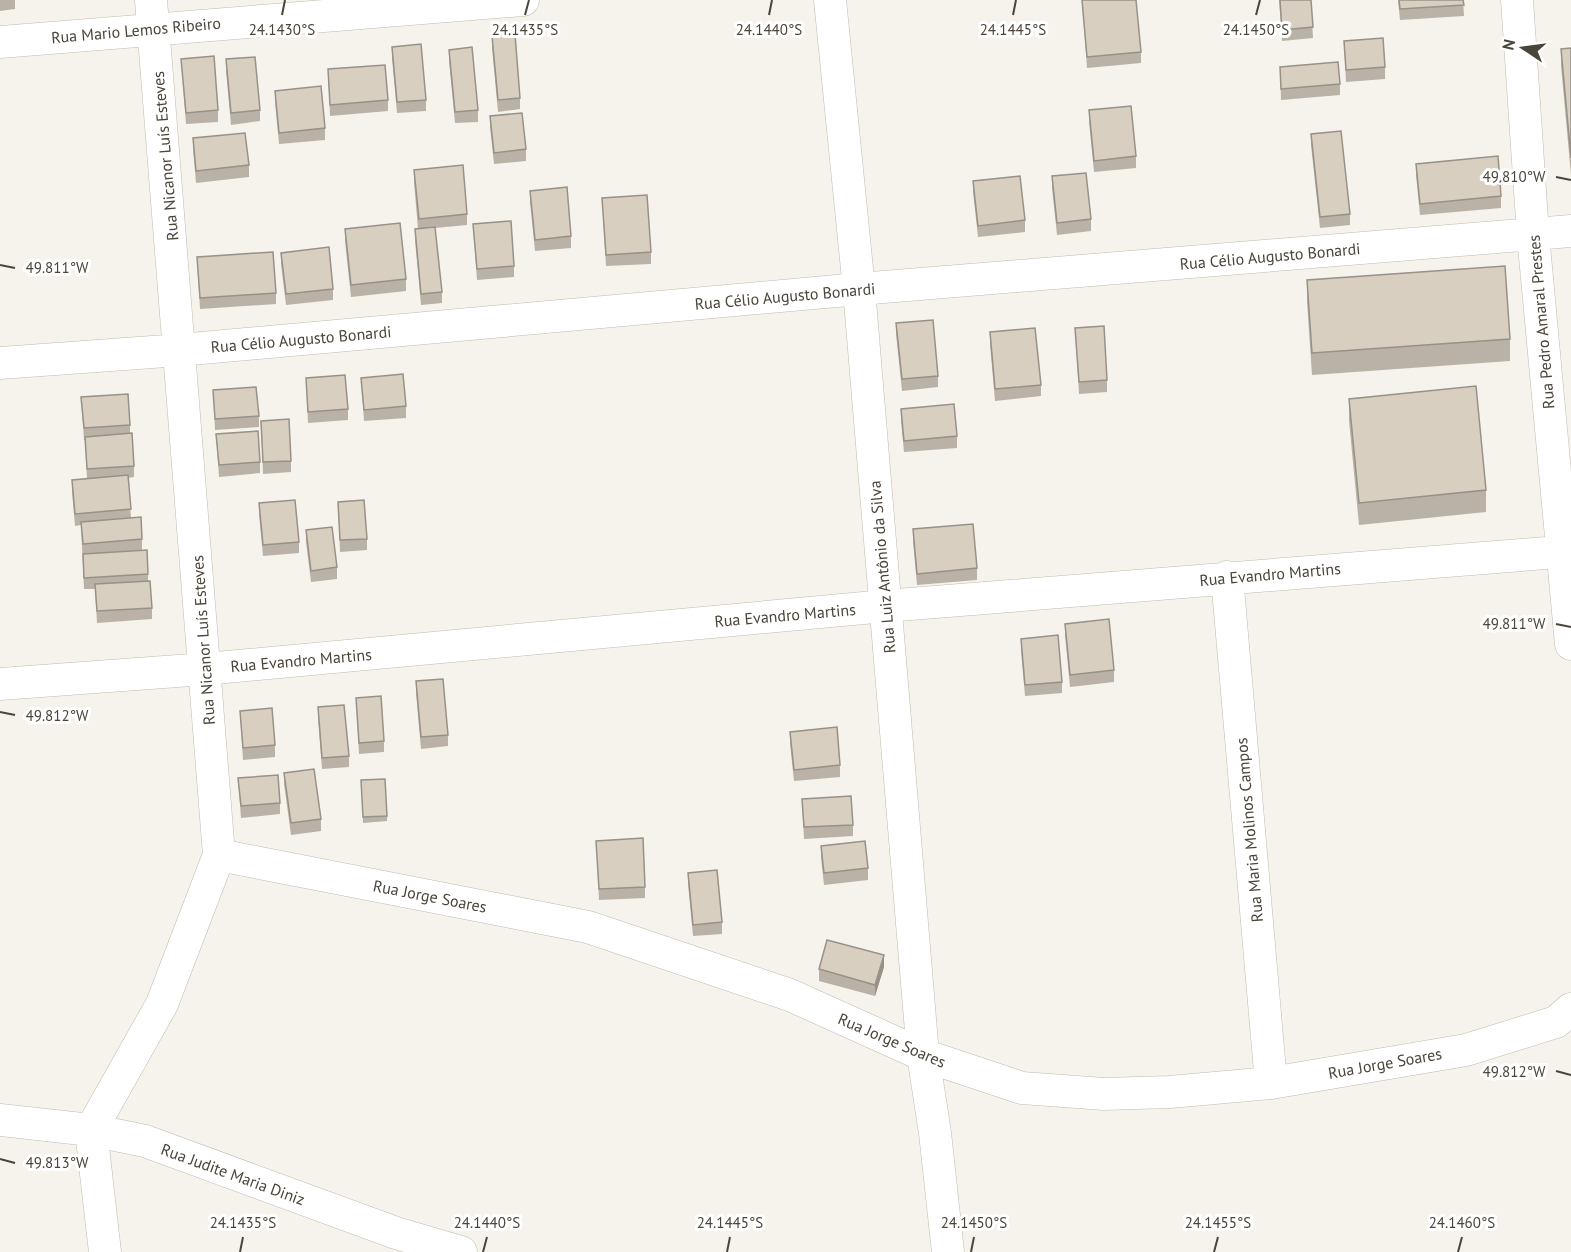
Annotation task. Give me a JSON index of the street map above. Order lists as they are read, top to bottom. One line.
{"streets":{"street":["Rua Mario Lemos Ribeiro","Rua Nicanor Luís Esteves","Rua Célio Augusto Bonardi","Rua Pedro Amaral Prestes","Rua Luiz Antônio da Silva","Rua Evandro Martins","Rua Maria Molinos Campos","Rua Jorge Soares","Rua Judite Maria Diniz"]},"crossings":[["Rua Mario Lemos Ribeiro","Rua Nicanor Luís Esteves"],["Rua Nicanor Luís Esteves","Rua Célio Augusto Bonardi"],["Rua Nicanor Luís Esteves","Rua Evandro Martins"],["Rua Nicanor Luís Esteves","Rua Jorge Soares"],["Rua Nicanor Luís Esteves","Rua Judite Maria Diniz"],["Rua Célio Augusto Bonardi","Rua Pedro Amaral Prestes"],["Rua Célio Augusto Bonardi","Rua Luiz Antônio da Silva"],["Rua Pedro Amaral Prestes","Rua Evandro Martins"],["Rua Luiz Antônio da Silva","Rua Evandro Martins"],["Rua Luiz Antônio da Silva","Rua Jorge Soares"],["Rua Evandro Martins","Rua Maria Molinos Campos"],["Rua Maria Molinos Campos","Rua Jorge Soares"]],"north":"left","coordinates":["24.1430°S","24.1435°S","24.1440°S","24.1445°S","24.1450°S","49.810°W","49.811°W","49.812°W","49.813°W","24.1455°S","24.1460°S"]}
